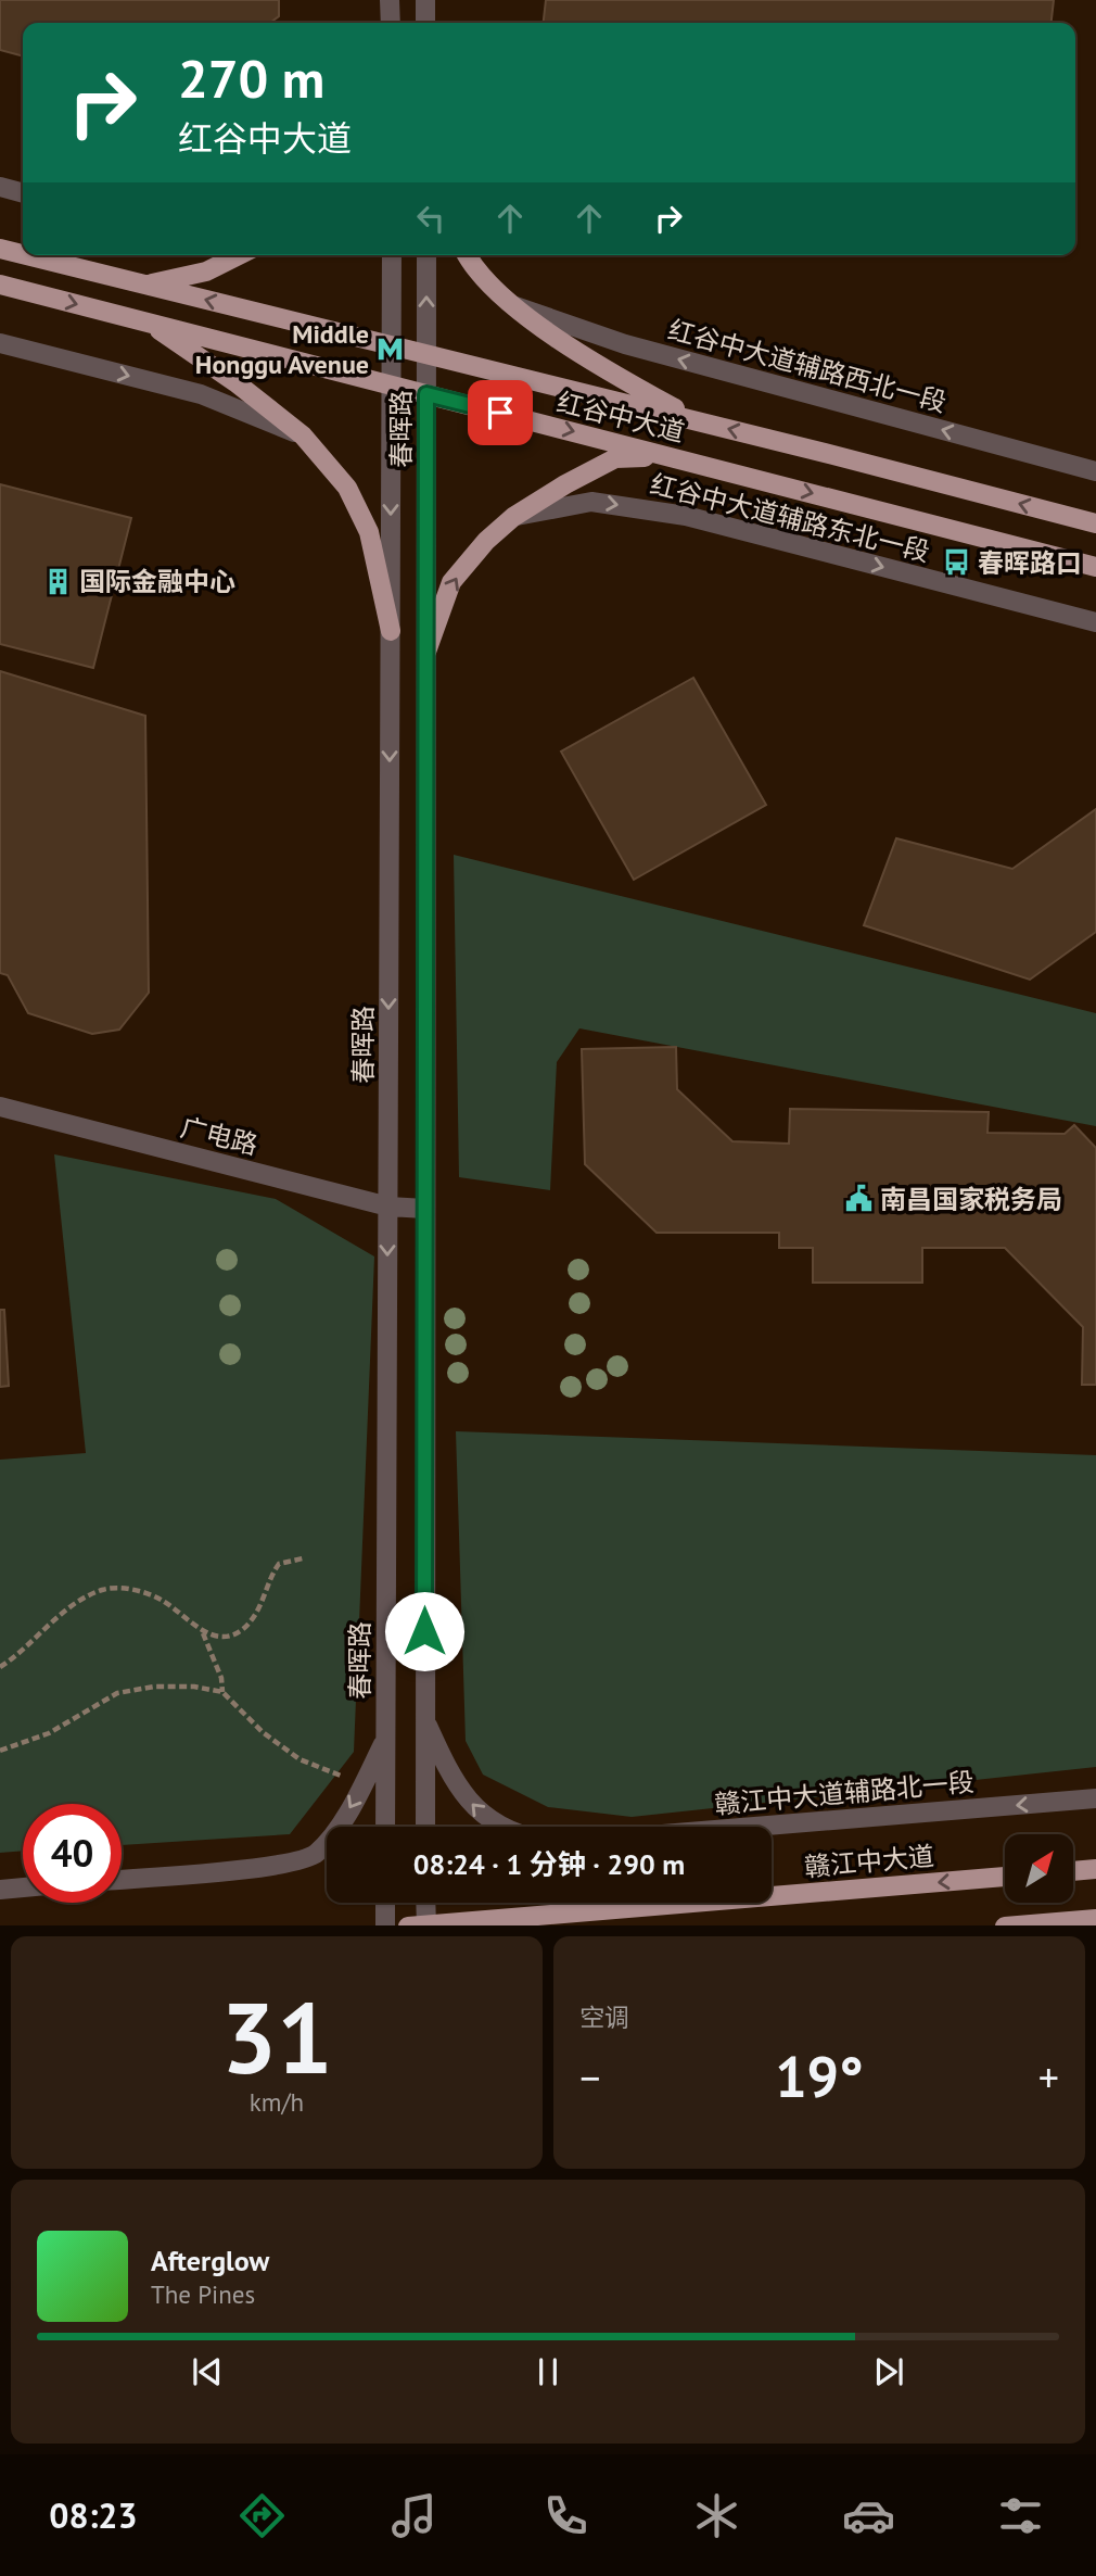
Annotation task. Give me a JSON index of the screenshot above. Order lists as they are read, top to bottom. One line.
{"streets":{"main road":["红谷中大道","赣江中大道"],"street":["红谷中大道辅路西北一段","春晖路","红谷中大道辅路东北一段","广电路","赣江中大道辅路北一段"]},"crossings":[["红谷中大道","春晖路"],["春晖路","广电路"]],"one_way":["红谷中大道辅路西北一段","红谷中大道辅路东北一段","赣江中大道辅路北一段","赣江中大道"],"places":{"metro station":["Middle Honggu Avenue"],"bus stop":["春晖路口"],"building":["国际金融中心"],"public building":["南昌国家税务局"]},"north":"top right","page":{"turn":["270 m","红谷中大道"],"limit":"40","trip":"08:24 · 1 分钟 · 290 m","tile":[["31","km/h"],"空调"],"heat":["−","19°","+"],"song":["Afterglow","The Pines"],"tabs":"08:23"}}
